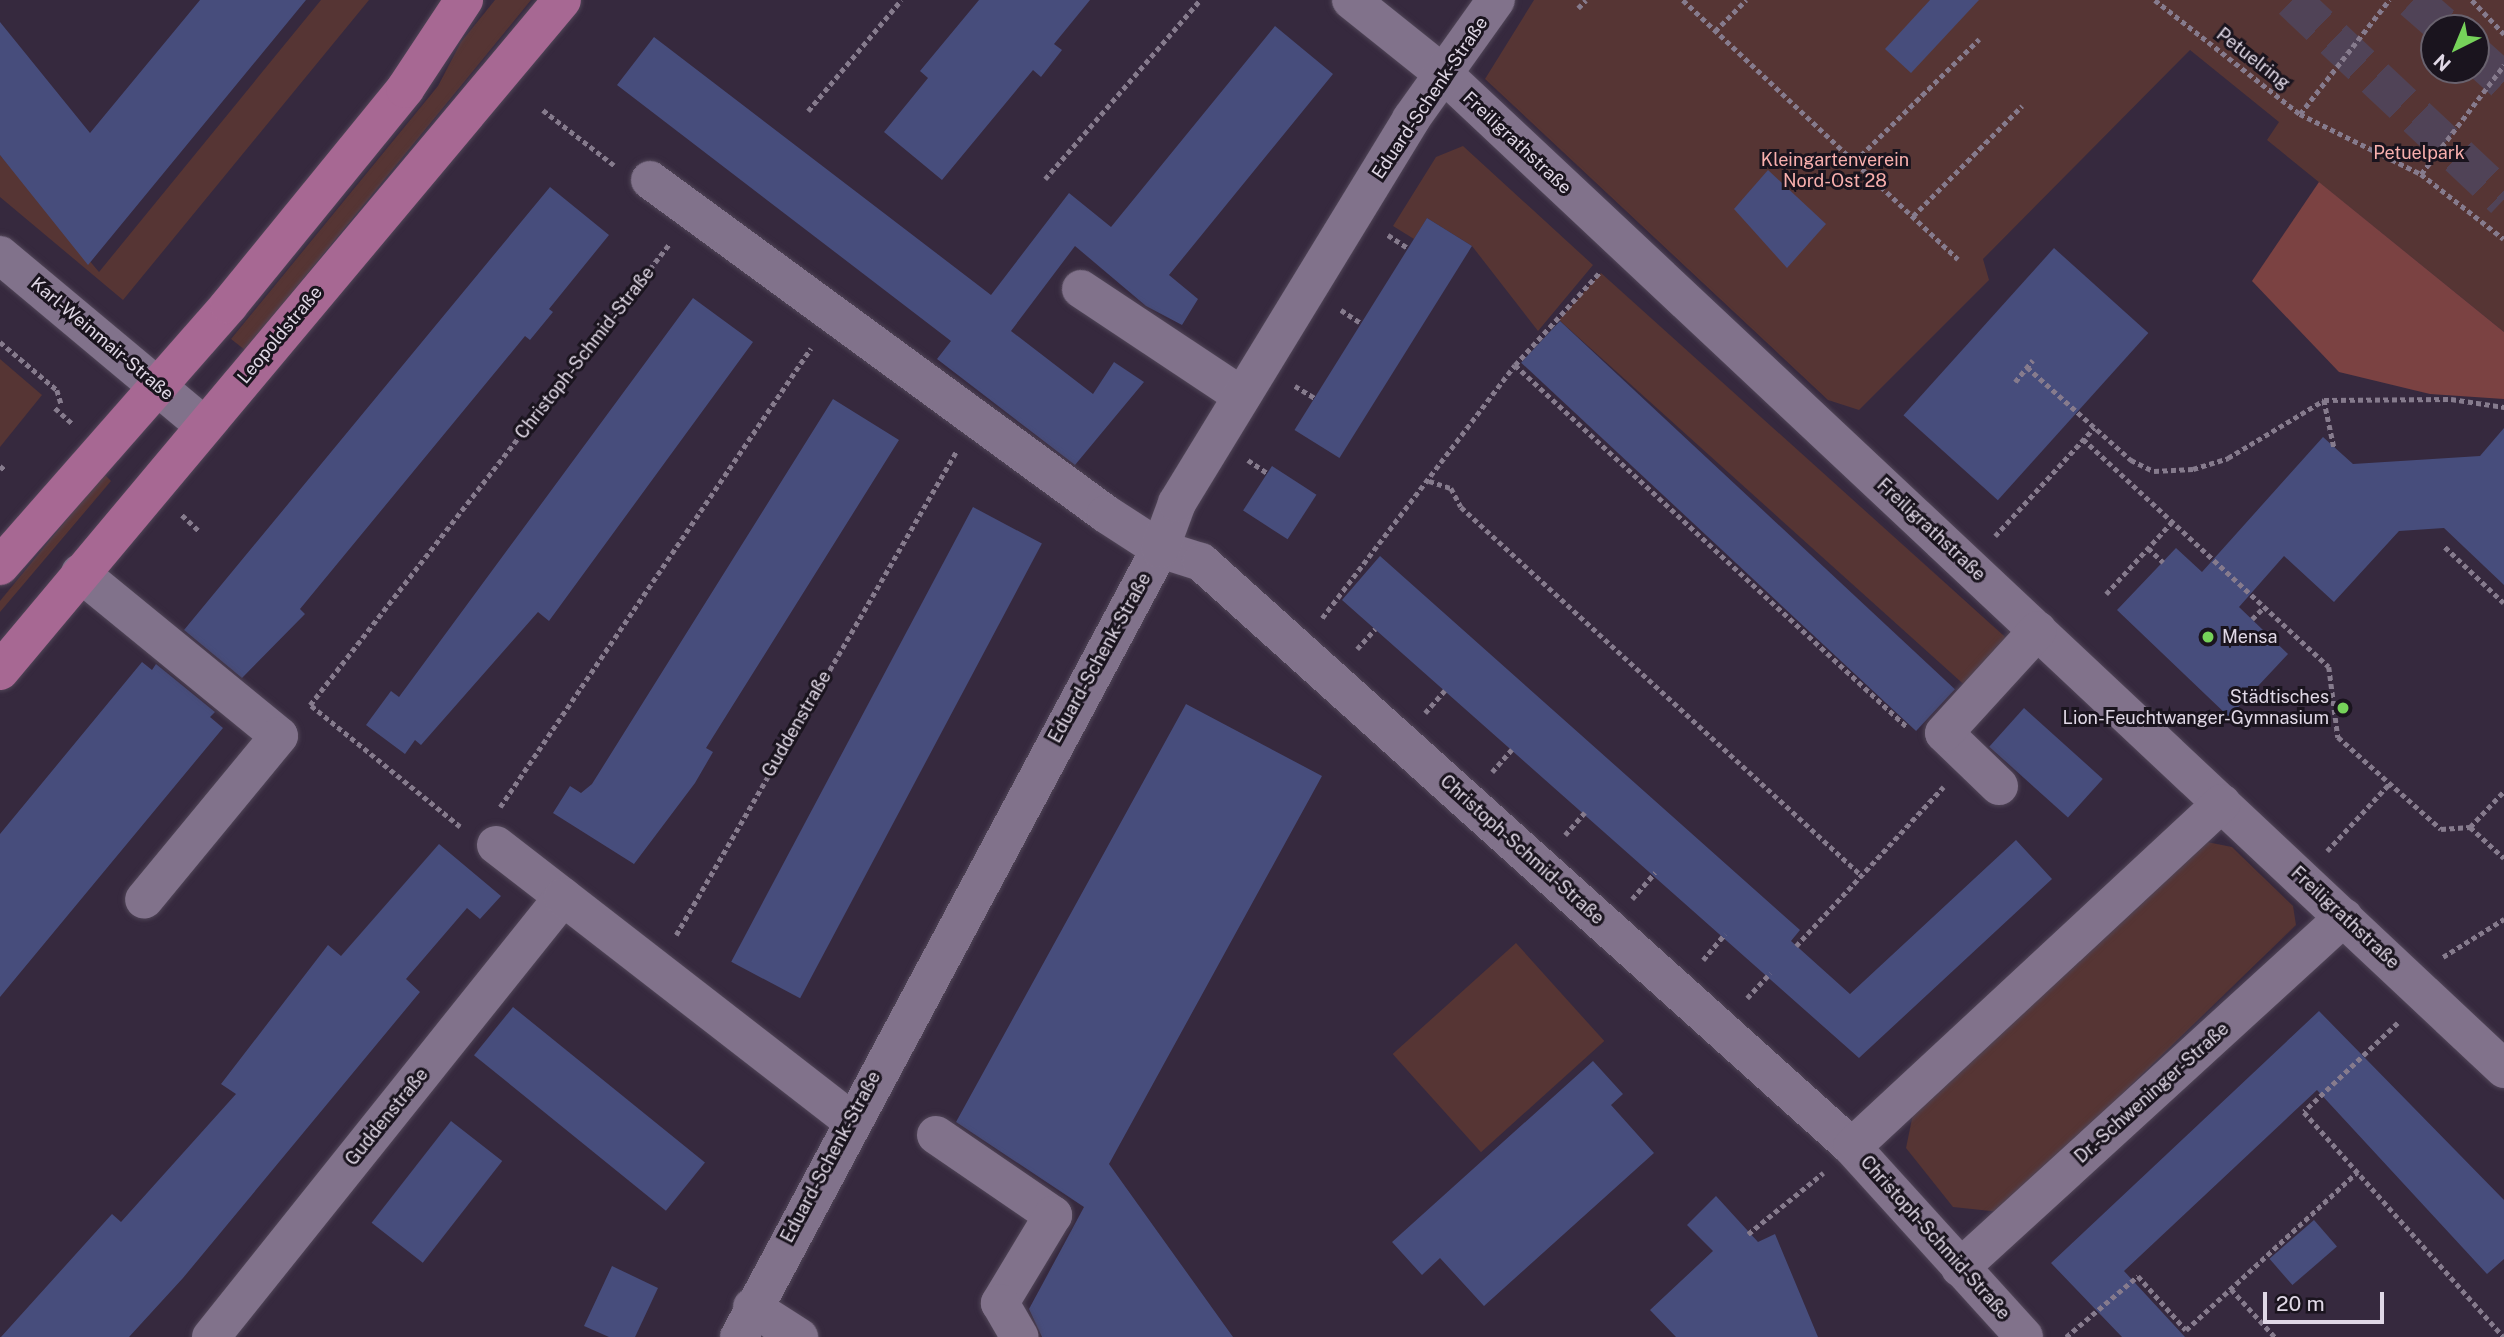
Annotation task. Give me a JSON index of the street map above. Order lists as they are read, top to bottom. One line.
{"streets":{"main road":["Leopoldstraße"],"street":["Eduard-Schenk-Straße","Freiligrathstraße","Karl-Weinmair-Straße","Christoph-Schmid-Straße","Guddenstraße","Dr.-Schweninger-Straße"],"path":["Petuelring"]},"crossings":[["Eduard-Schenk-Straße","Freiligrathstraße"],["Eduard-Schenk-Straße","Christoph-Schmid-Straße"],["Freiligrathstraße","Dr.-Schweninger-Straße"],["Leopoldstraße","Karl-Weinmair-Straße"],["Christoph-Schmid-Straße","Guddenstraße"],["Christoph-Schmid-Straße","Dr.-Schweninger-Straße"]],"parks":["Petuelpark","Kleingartenverein Nord-Ost 28"],"places":["Mensa","Städtisches Lion-Feuchtwanger-Gymnasium"],"scale_bar":"20 m","north":"bottom left"}
